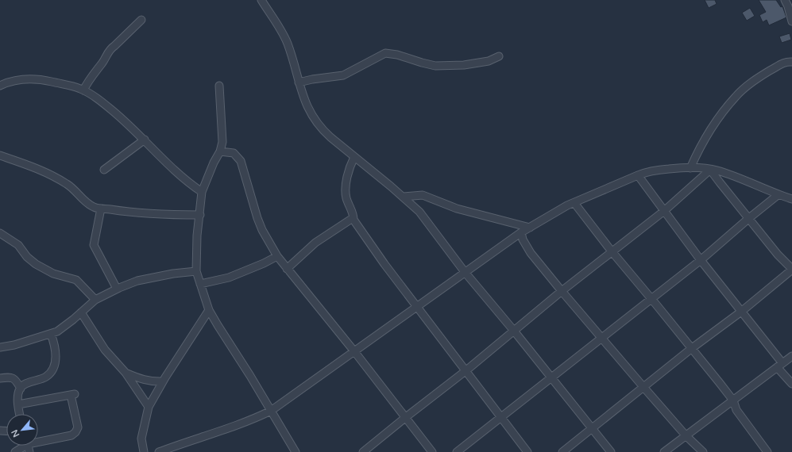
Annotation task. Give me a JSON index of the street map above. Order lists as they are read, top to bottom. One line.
{"north":"bottom left"}
